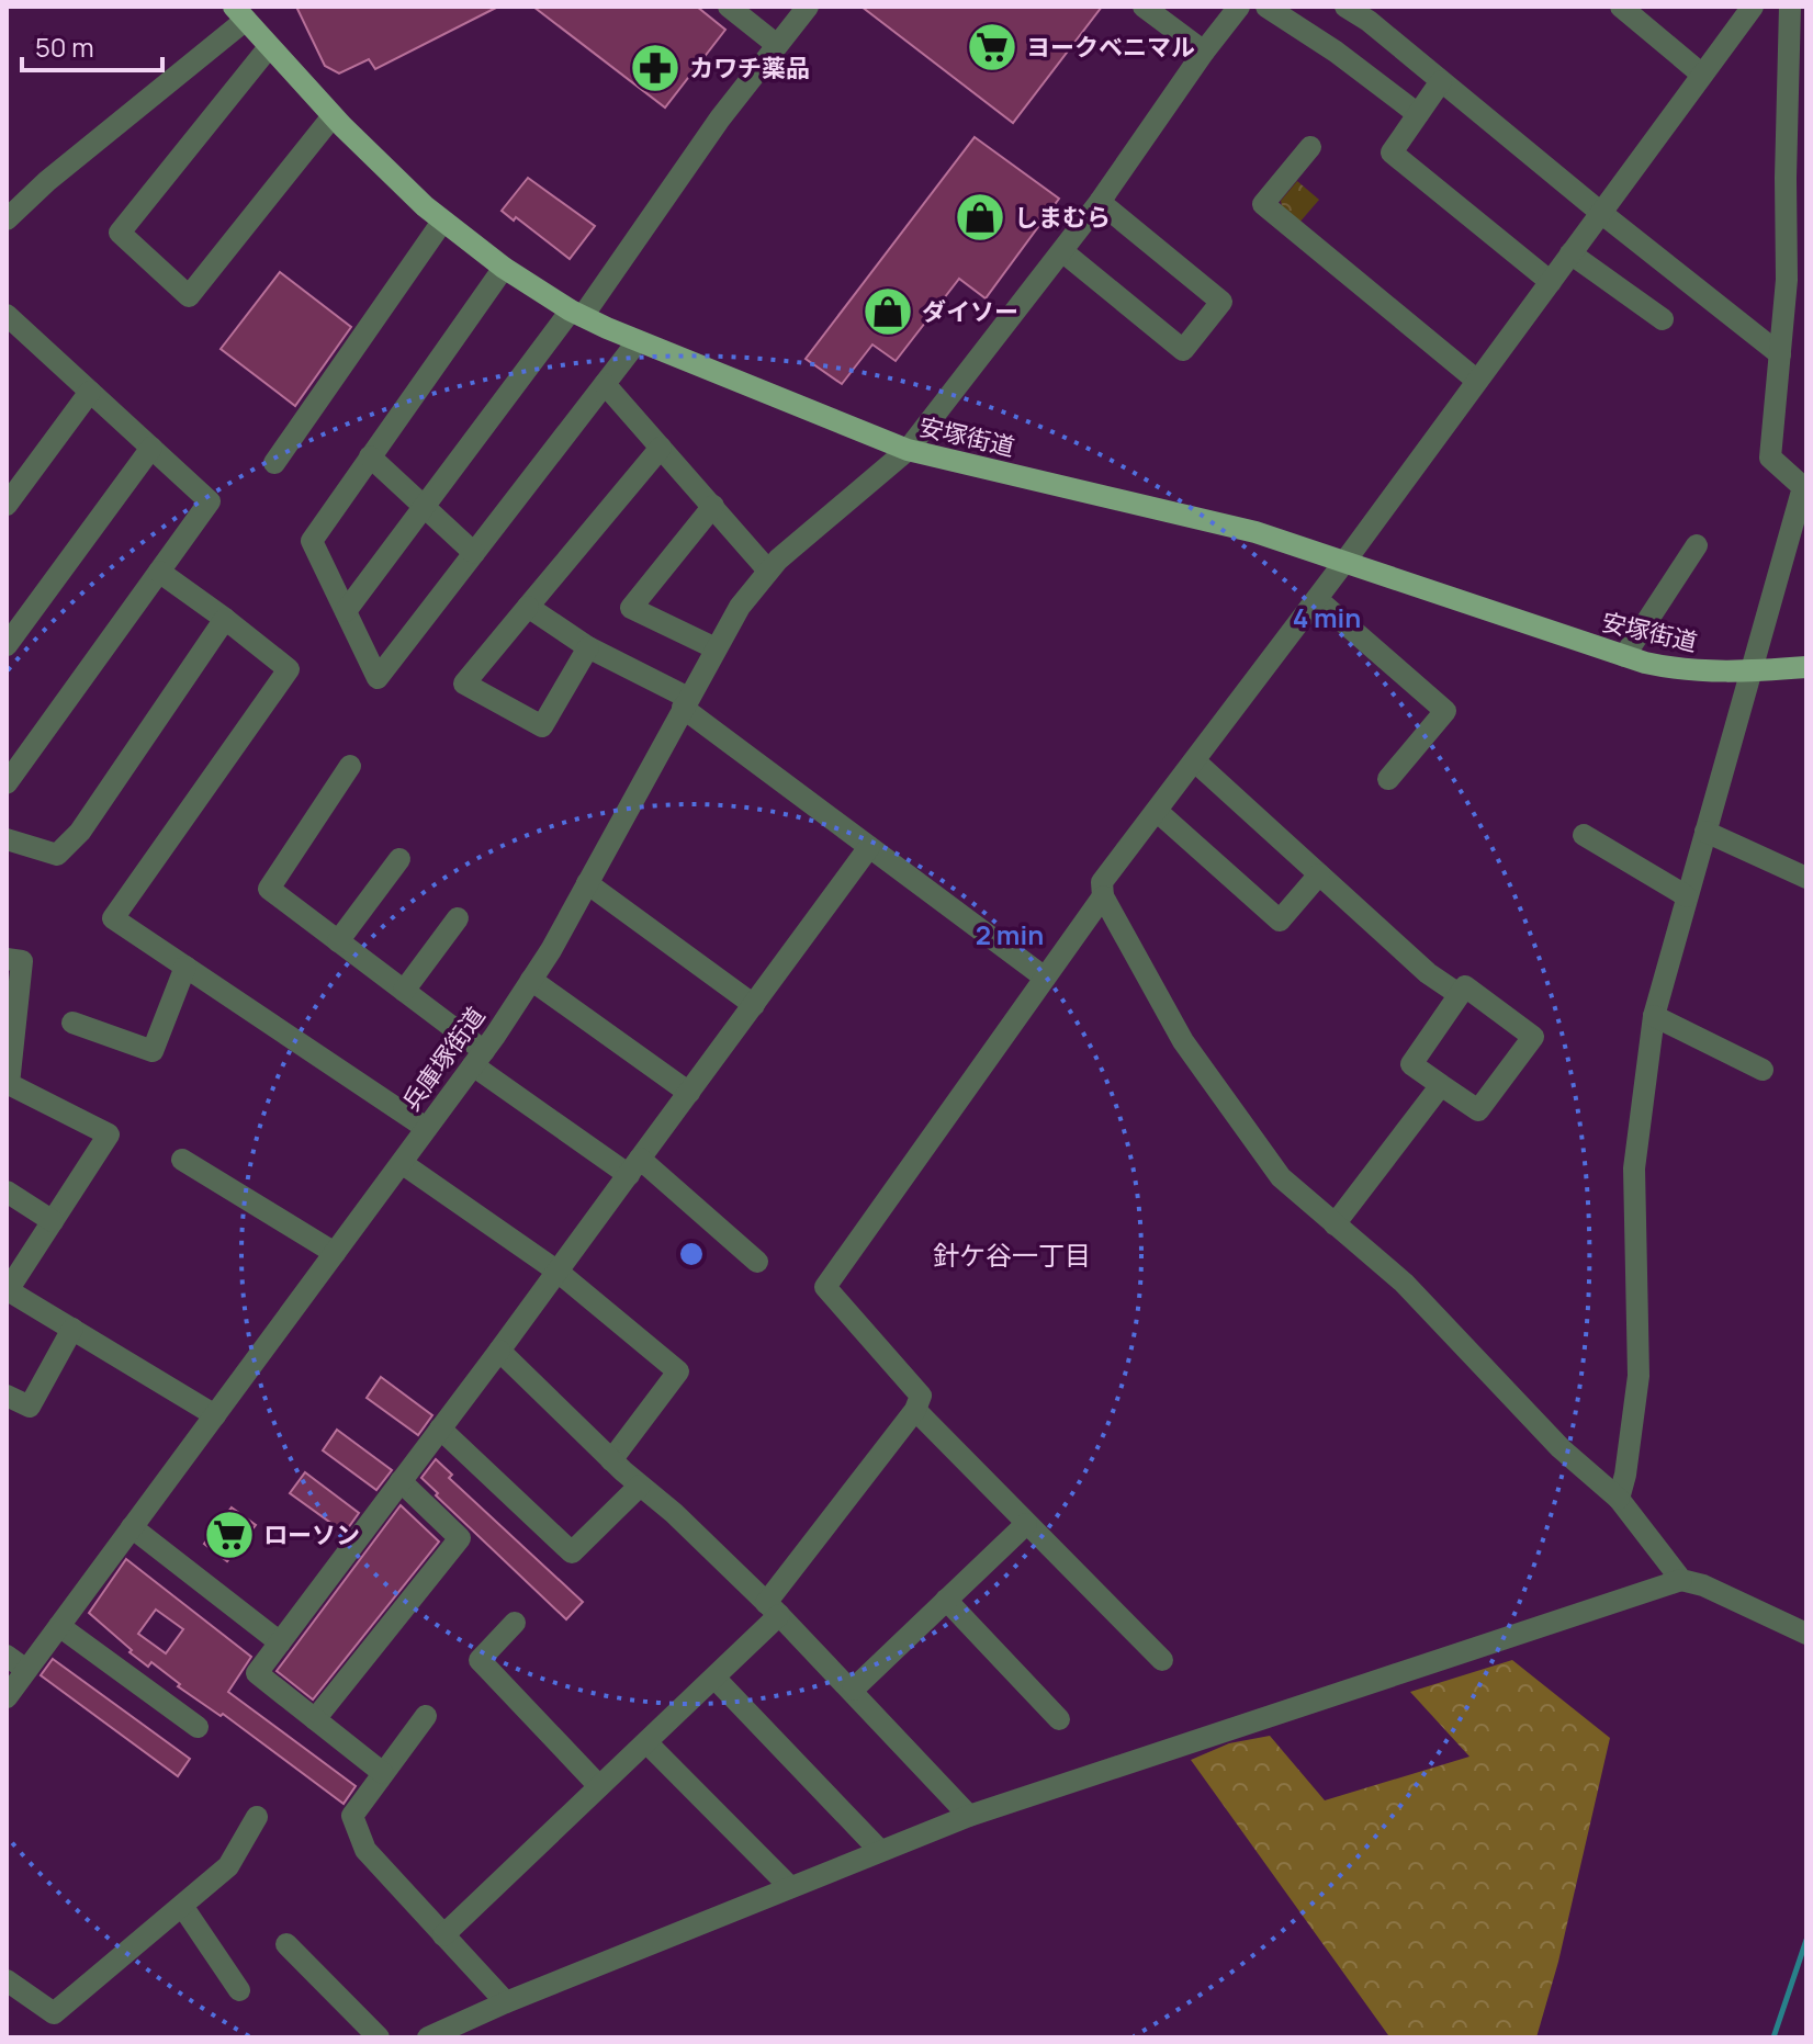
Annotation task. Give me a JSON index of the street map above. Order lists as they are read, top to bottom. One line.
{"streets":{"main road":["安塚街道"],"street":["兵庫塚街道"]},"crossings":[["安塚街道","兵庫塚街道"]],"districts":["針ケ谷一丁目"],"places":{"supermarket":["ヨークベニマル","ローソン"],"pharmacy":["カワチ薬品"],"shop":["しまむら","ダイソー"]},"scale_bar":"50 m","rings":["4 min","2 min"]}
